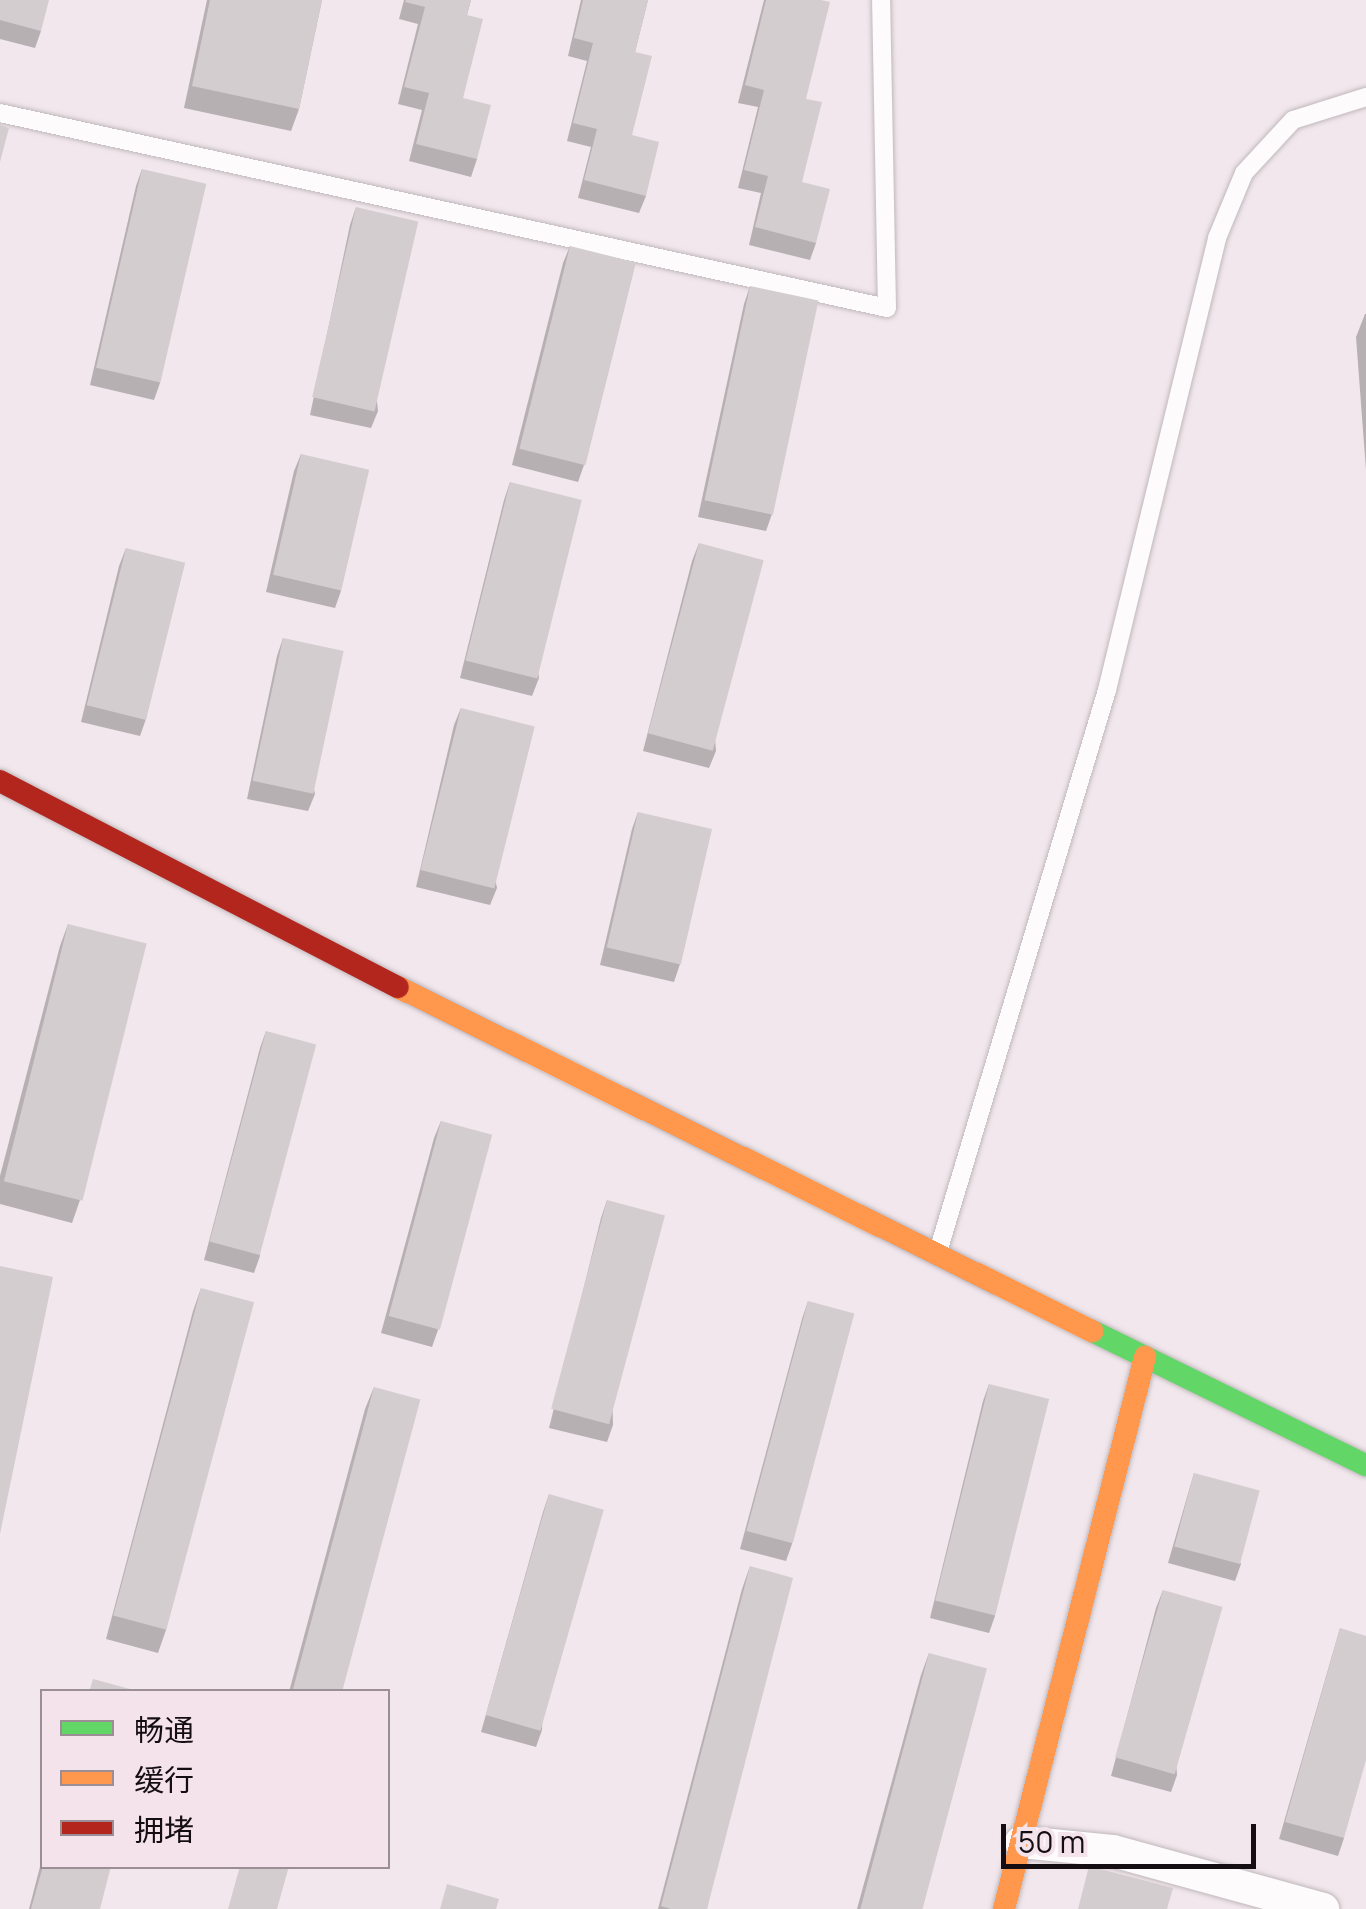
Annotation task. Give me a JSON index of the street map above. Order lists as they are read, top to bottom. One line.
{"legend":["畅通","缓行","拥堵"],"scale_bar":"50 m"}
